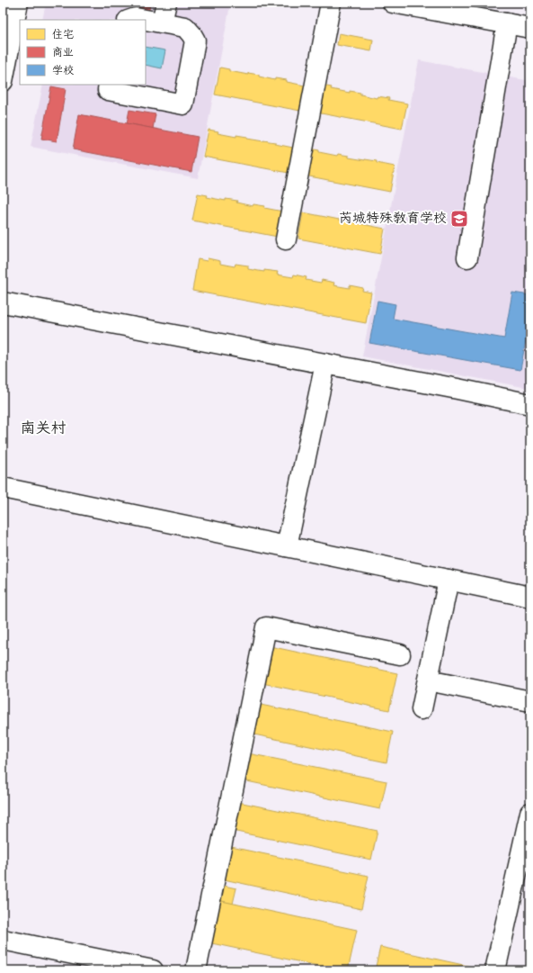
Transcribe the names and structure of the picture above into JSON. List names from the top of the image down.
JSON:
{
  "districts": ["南关村"],
  "places": {
    "school or university": ["芮城特殊教育学校"]
  },
  "legend": ["住宅", "商业", "学校"]
}
